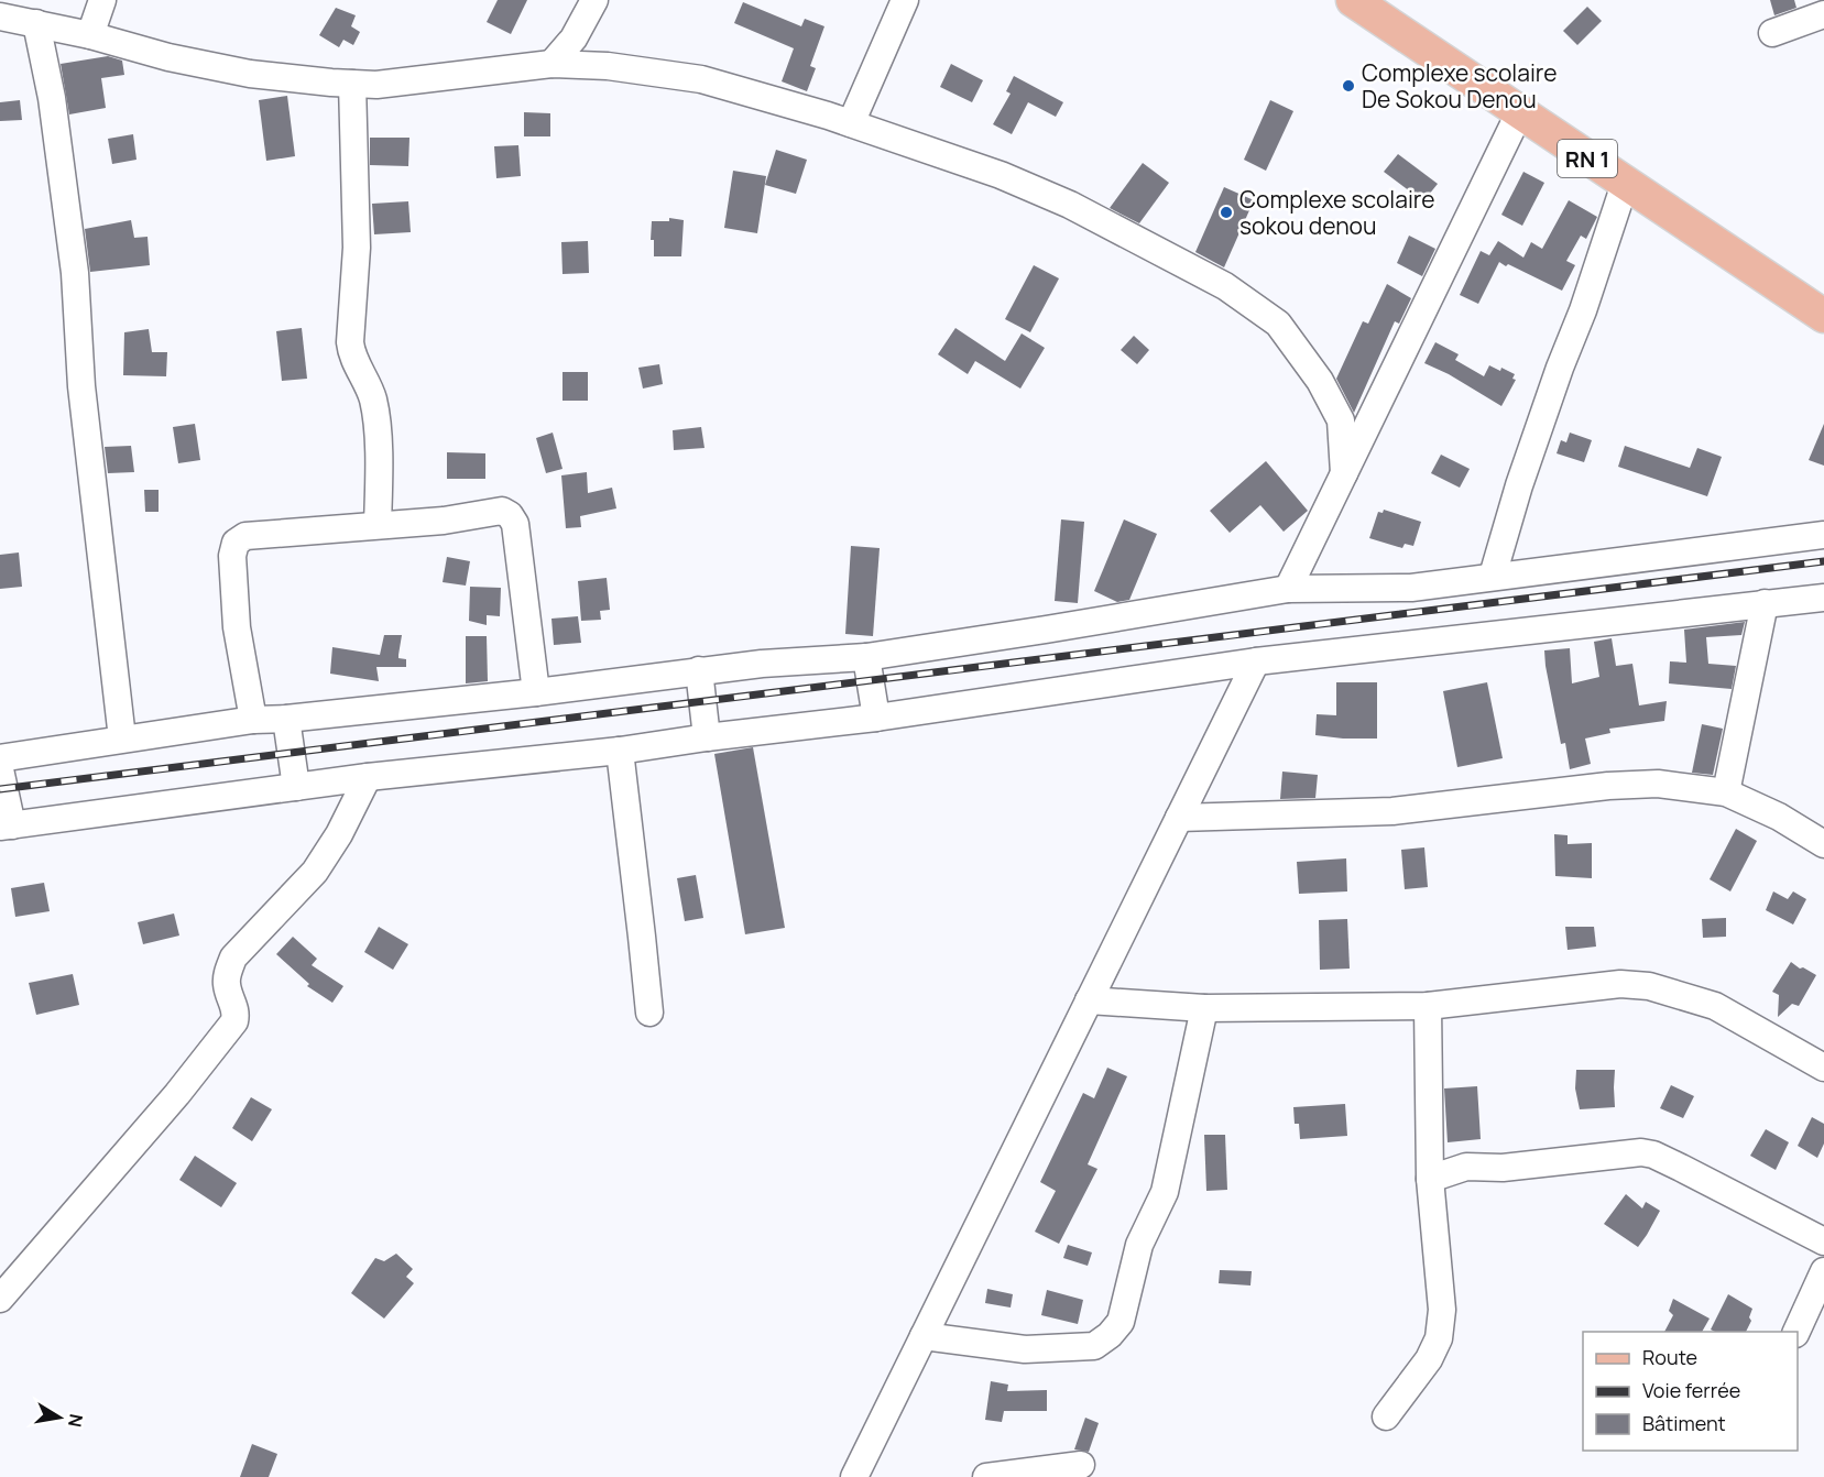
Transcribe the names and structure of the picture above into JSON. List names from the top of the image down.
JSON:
{
  "streets": {
    "main road": ["RN 1"]
  },
  "places": ["Complexe scolaire De Sokou Denou", "Complexe scolaire sokou denou"],
  "legend": ["Route", "Voie ferrée", "Bâtiment"],
  "north": "right"
}
